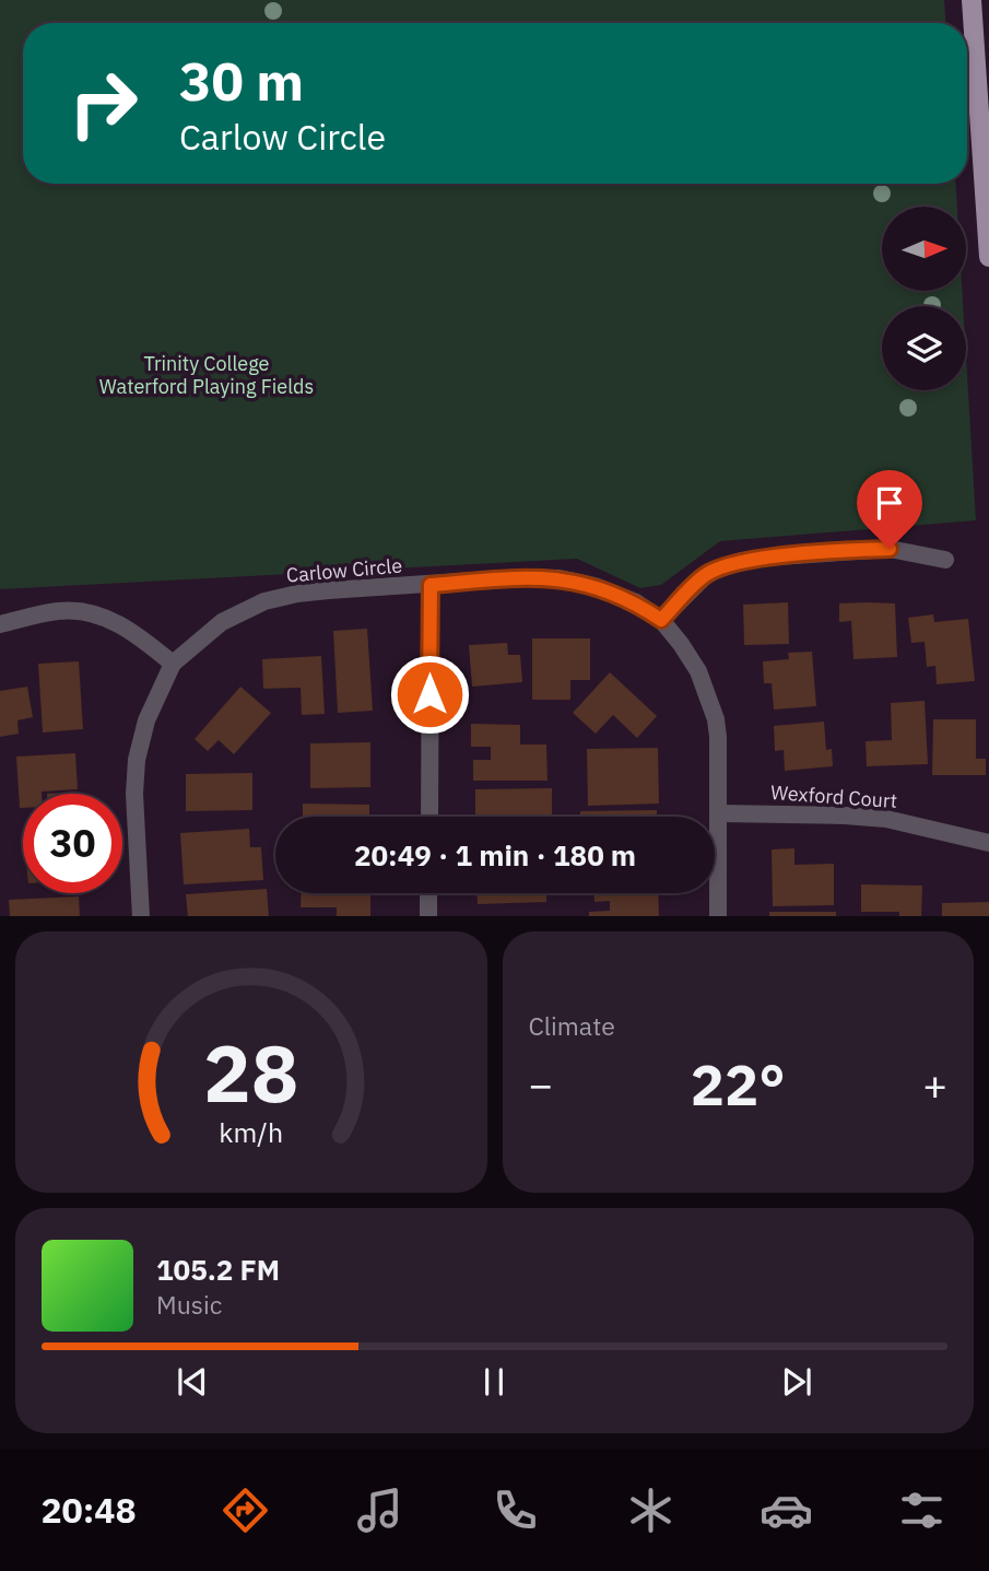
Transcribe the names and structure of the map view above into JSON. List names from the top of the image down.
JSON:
{
  "streets": {
    "street": ["Carlow Circle", "Wexford Court"]
  },
  "crossings": [
    ["Carlow Circle", "Wexford Court"]
  ],
  "parks": ["Trinity College Waterford Playing Fields"],
  "north": "right",
  "page": {
    "turn": ["30 m", "Carlow Circle"],
    "limit": "30",
    "trip": "20:49 · 1 min · 180 m",
    "tile": "Climate",
    "heat": ["−", "22°", "+"],
    "song": ["105.2 FM", "Music"],
    "tabs": "20:48",
    "gauge": ["28", "km/h"]
  }
}
